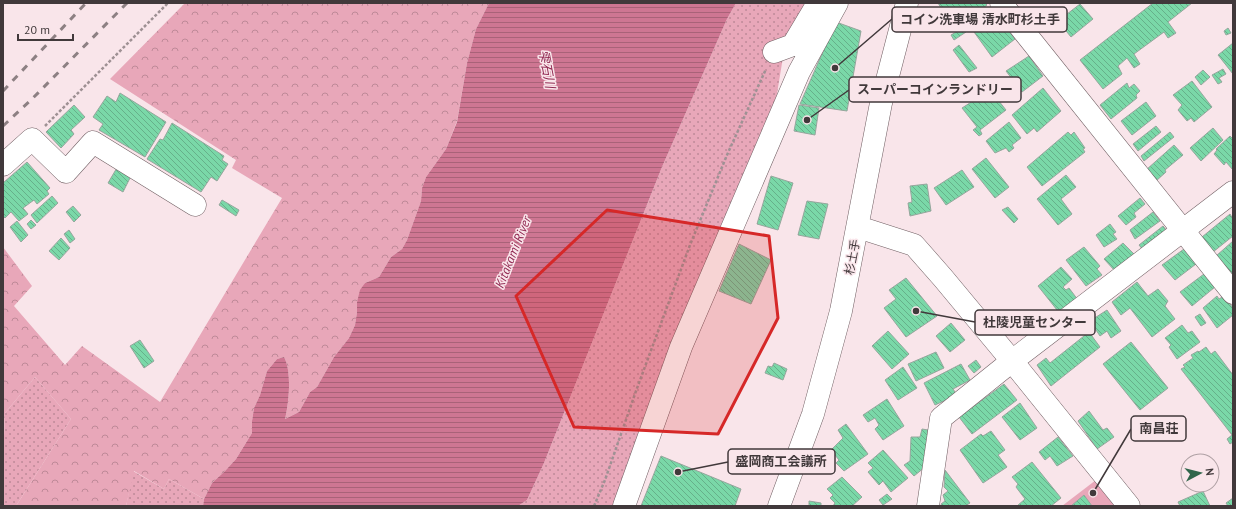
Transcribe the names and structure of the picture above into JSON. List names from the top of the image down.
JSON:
{
  "streets": {
    "street": ["杉土手"]
  },
  "water": ["雫石川", "Kitakami River"],
  "places": [
    "コイン洗車場 清水町杉土手",
    "スーパーコインランドリー",
    "杜陵児童センター",
    "盛岡商工会議所",
    "南昌荘"
  ],
  "scale_bar": "20 m",
  "north": "right"
}
